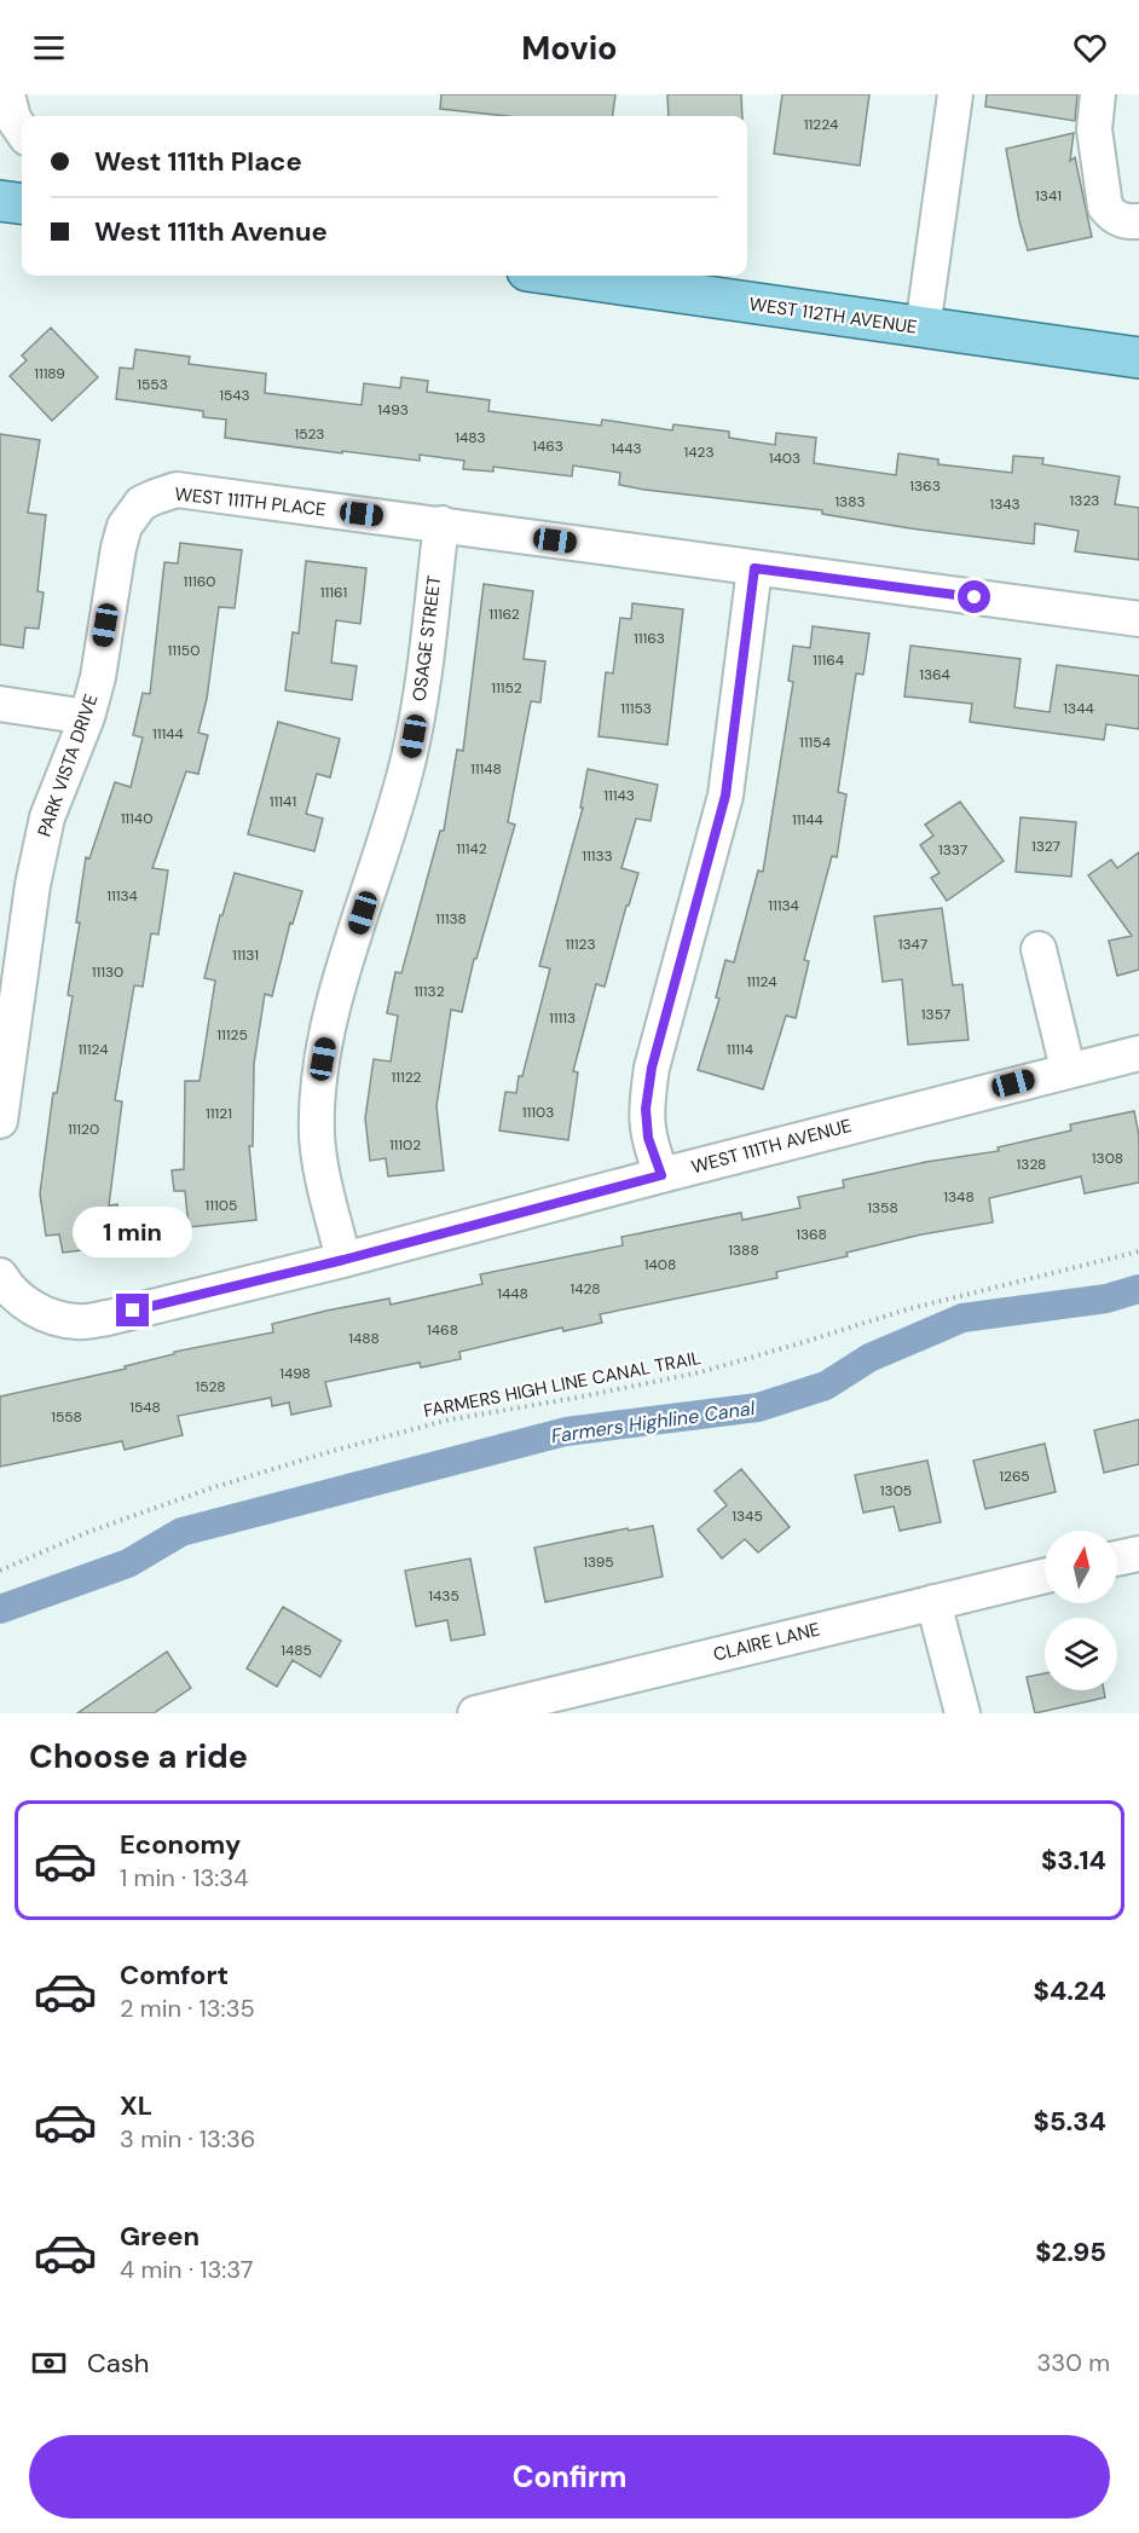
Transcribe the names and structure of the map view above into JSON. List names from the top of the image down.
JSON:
{
  "streets": {
    "main road": ["WEST 112TH AVENUE"],
    "street": [
      "WEST 111TH PLACE",
      "OSAGE STREET",
      "PARK VISTA DRIVE",
      "WEST 111TH AVENUE",
      "CLAIRE LANE"
    ],
    "path": ["FARMERS HIGH LINE CANAL TRAIL"]
  },
  "crossings": [
    ["WEST 111TH PLACE", "OSAGE STREET"],
    ["WEST 111TH PLACE", "PARK VISTA DRIVE"],
    ["OSAGE STREET", "WEST 111TH AVENUE"]
  ],
  "water": ["Farmers Highline Canal"],
  "house_numbers": [
    "11224",
    "1341",
    "11189",
    "1553",
    "1543",
    "1493",
    "1523",
    "1483",
    "1463",
    "1443",
    "1423",
    "1403",
    "1363",
    "1323",
    "1383",
    "1343",
    "11160",
    "11161",
    "11162",
    "11163",
    "11150",
    "11164",
    "1364",
    "11152",
    "11153",
    "1344",
    "11144",
    "11154",
    "11148",
    "11143",
    "11141",
    "11140",
    "11144",
    "1327",
    "11142",
    "1337",
    "11133",
    "11134",
    "11134",
    "11138",
    "11123",
    "1347",
    "11131",
    "11130",
    "11124",
    "11132",
    "1357",
    "11113",
    "11125",
    "11124",
    "11114",
    "11122",
    "11103",
    "11121",
    "11120",
    "11102",
    "1308",
    "1328",
    "1348",
    "11105",
    "1358",
    "1368",
    "1388",
    "1408",
    "1428",
    "1448",
    "1468",
    "1488",
    "1498",
    "1528",
    "1548",
    "1558",
    "1265",
    "1305",
    "1345",
    "1395",
    "1435",
    "1485"
  ],
  "north": "top",
  "page": {
    "header": "Movio",
    "banner": ["West 111th Place", "West 111th Avenue"],
    "bubble": "1 min",
    "heading": "Choose a ride",
    "list": [
      {
        "name": "Economy",
        "note": "1 min · 13:34",
        "value": "$3.14"
      },
      {
        "name": "Comfort",
        "note": "2 min · 13:35",
        "value": "$4.24"
      },
      {
        "name": "XL",
        "note": "3 min · 13:36",
        "value": "$5.34"
      },
      {
        "name": "Green",
        "note": "4 min · 13:37",
        "value": "$2.95"
      }
    ],
    "pay": ["Cash", "330 m"],
    "buttons": "Confirm"
  }
}
